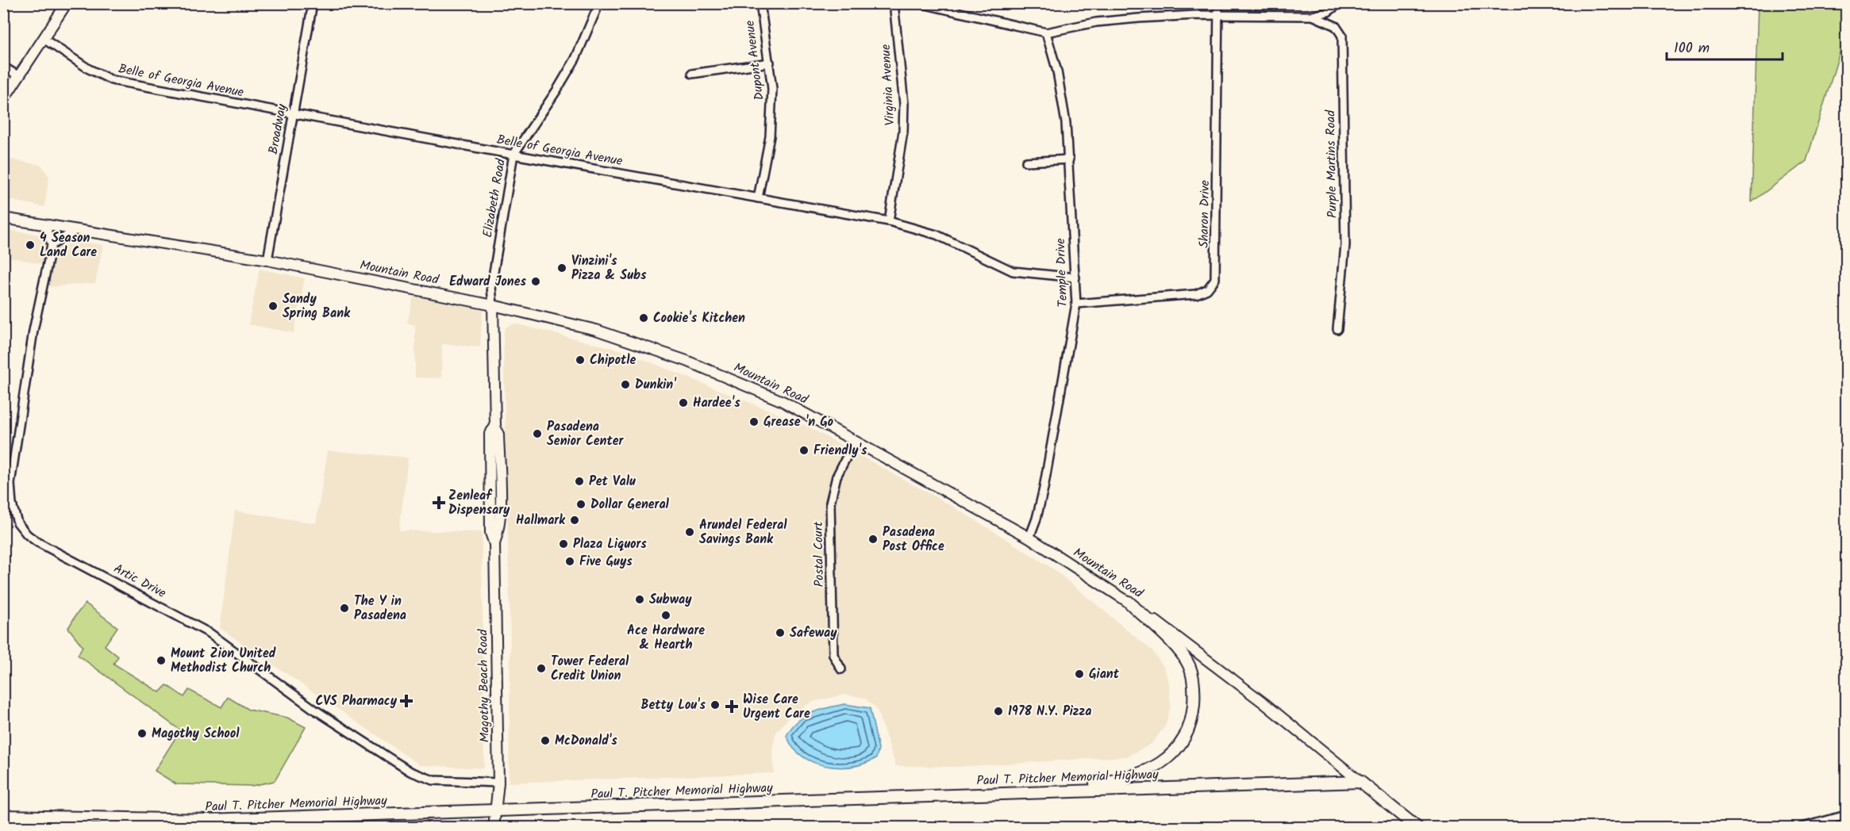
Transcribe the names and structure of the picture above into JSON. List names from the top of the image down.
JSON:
{
  "streets": {
    "main road": ["Mountain Road", "Magothy Beach Road", "Paul T. Pitcher Memorial Highway"],
    "street": [
      "Dupont Avenue",
      "Belle of Georgia Avenue",
      "Virginia Avenue",
      "Broadway",
      "Purple Martins Road",
      "Elizabeth Road",
      "Sharon Drive",
      "Temple Drive",
      "Postal Court",
      "Artic Drive"
    ]
  },
  "crossings": [
    ["Dupont Avenue", "Belle of Georgia Avenue"],
    ["Belle of Georgia Avenue", "Virginia Avenue"],
    ["Belle of Georgia Avenue", "Broadway"],
    ["Belle of Georgia Avenue", "Elizabeth Road"],
    ["Belle of Georgia Avenue", "Temple Drive"],
    ["Broadway", "Mountain Road"],
    ["Purple Martins Road", "Sharon Drive"],
    ["Purple Martins Road", "Temple Drive"],
    ["Elizabeth Road", "Mountain Road"],
    ["Elizabeth Road", "Magothy Beach Road"],
    ["Sharon Drive", "Temple Drive"],
    ["Mountain Road", "Temple Drive"],
    ["Mountain Road", "Postal Court"],
    ["Mountain Road", "Artic Drive"],
    ["Mountain Road", "Magothy Beach Road"],
    ["Mountain Road", "Paul T. Pitcher Memorial Highway"],
    ["Artic Drive", "Magothy Beach Road"],
    ["Magothy Beach Road", "Paul T. Pitcher Memorial Highway"]
  ],
  "places": {
    "other": [
      "4 Season Land Care",
      "Vinzini's Pizza & Subs",
      "Edward Jones",
      "Sandy Spring Bank",
      "Cookie's Kitchen",
      "Chipotle",
      "Dunkin'",
      "Hardee's",
      "Grease 'n Go",
      "Pasadena Senior Center",
      "Friendly's",
      "Pet Valu",
      "Dollar General",
      "Hallmark",
      "Arundel Federal Savings Bank",
      "Pasadena Post Office",
      "Plaza Liquors",
      "Five Guys",
      "Subway",
      "The Y in Pasadena",
      "Ace Hardware & Hearth",
      "Safeway",
      "Mount Zion United Methodist Church",
      "Tower Federal Credit Union",
      "Giant",
      "Betty Lou's",
      "1978 N.Y. Pizza",
      "Magothy School",
      "McDonald's"
    ],
    "health": ["Zenleaf Dispensary", "CVS Pharmacy", "Wise Care Urgent Care"]
  },
  "scale_bar": "100 m"
}
